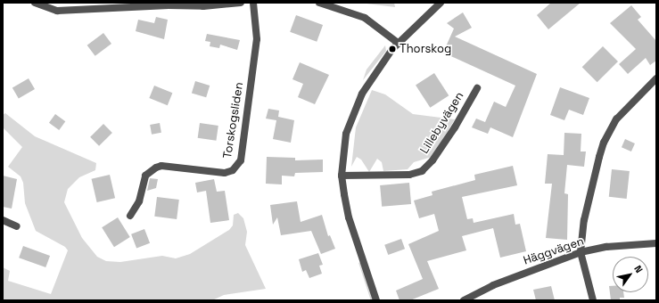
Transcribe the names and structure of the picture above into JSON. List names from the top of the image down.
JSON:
{
  "streets": {
    "street": ["Torskogsliden", "Lillebyvägen", "Häggvägen"]
  },
  "places": ["Thorskog"],
  "north": "top right"
}
